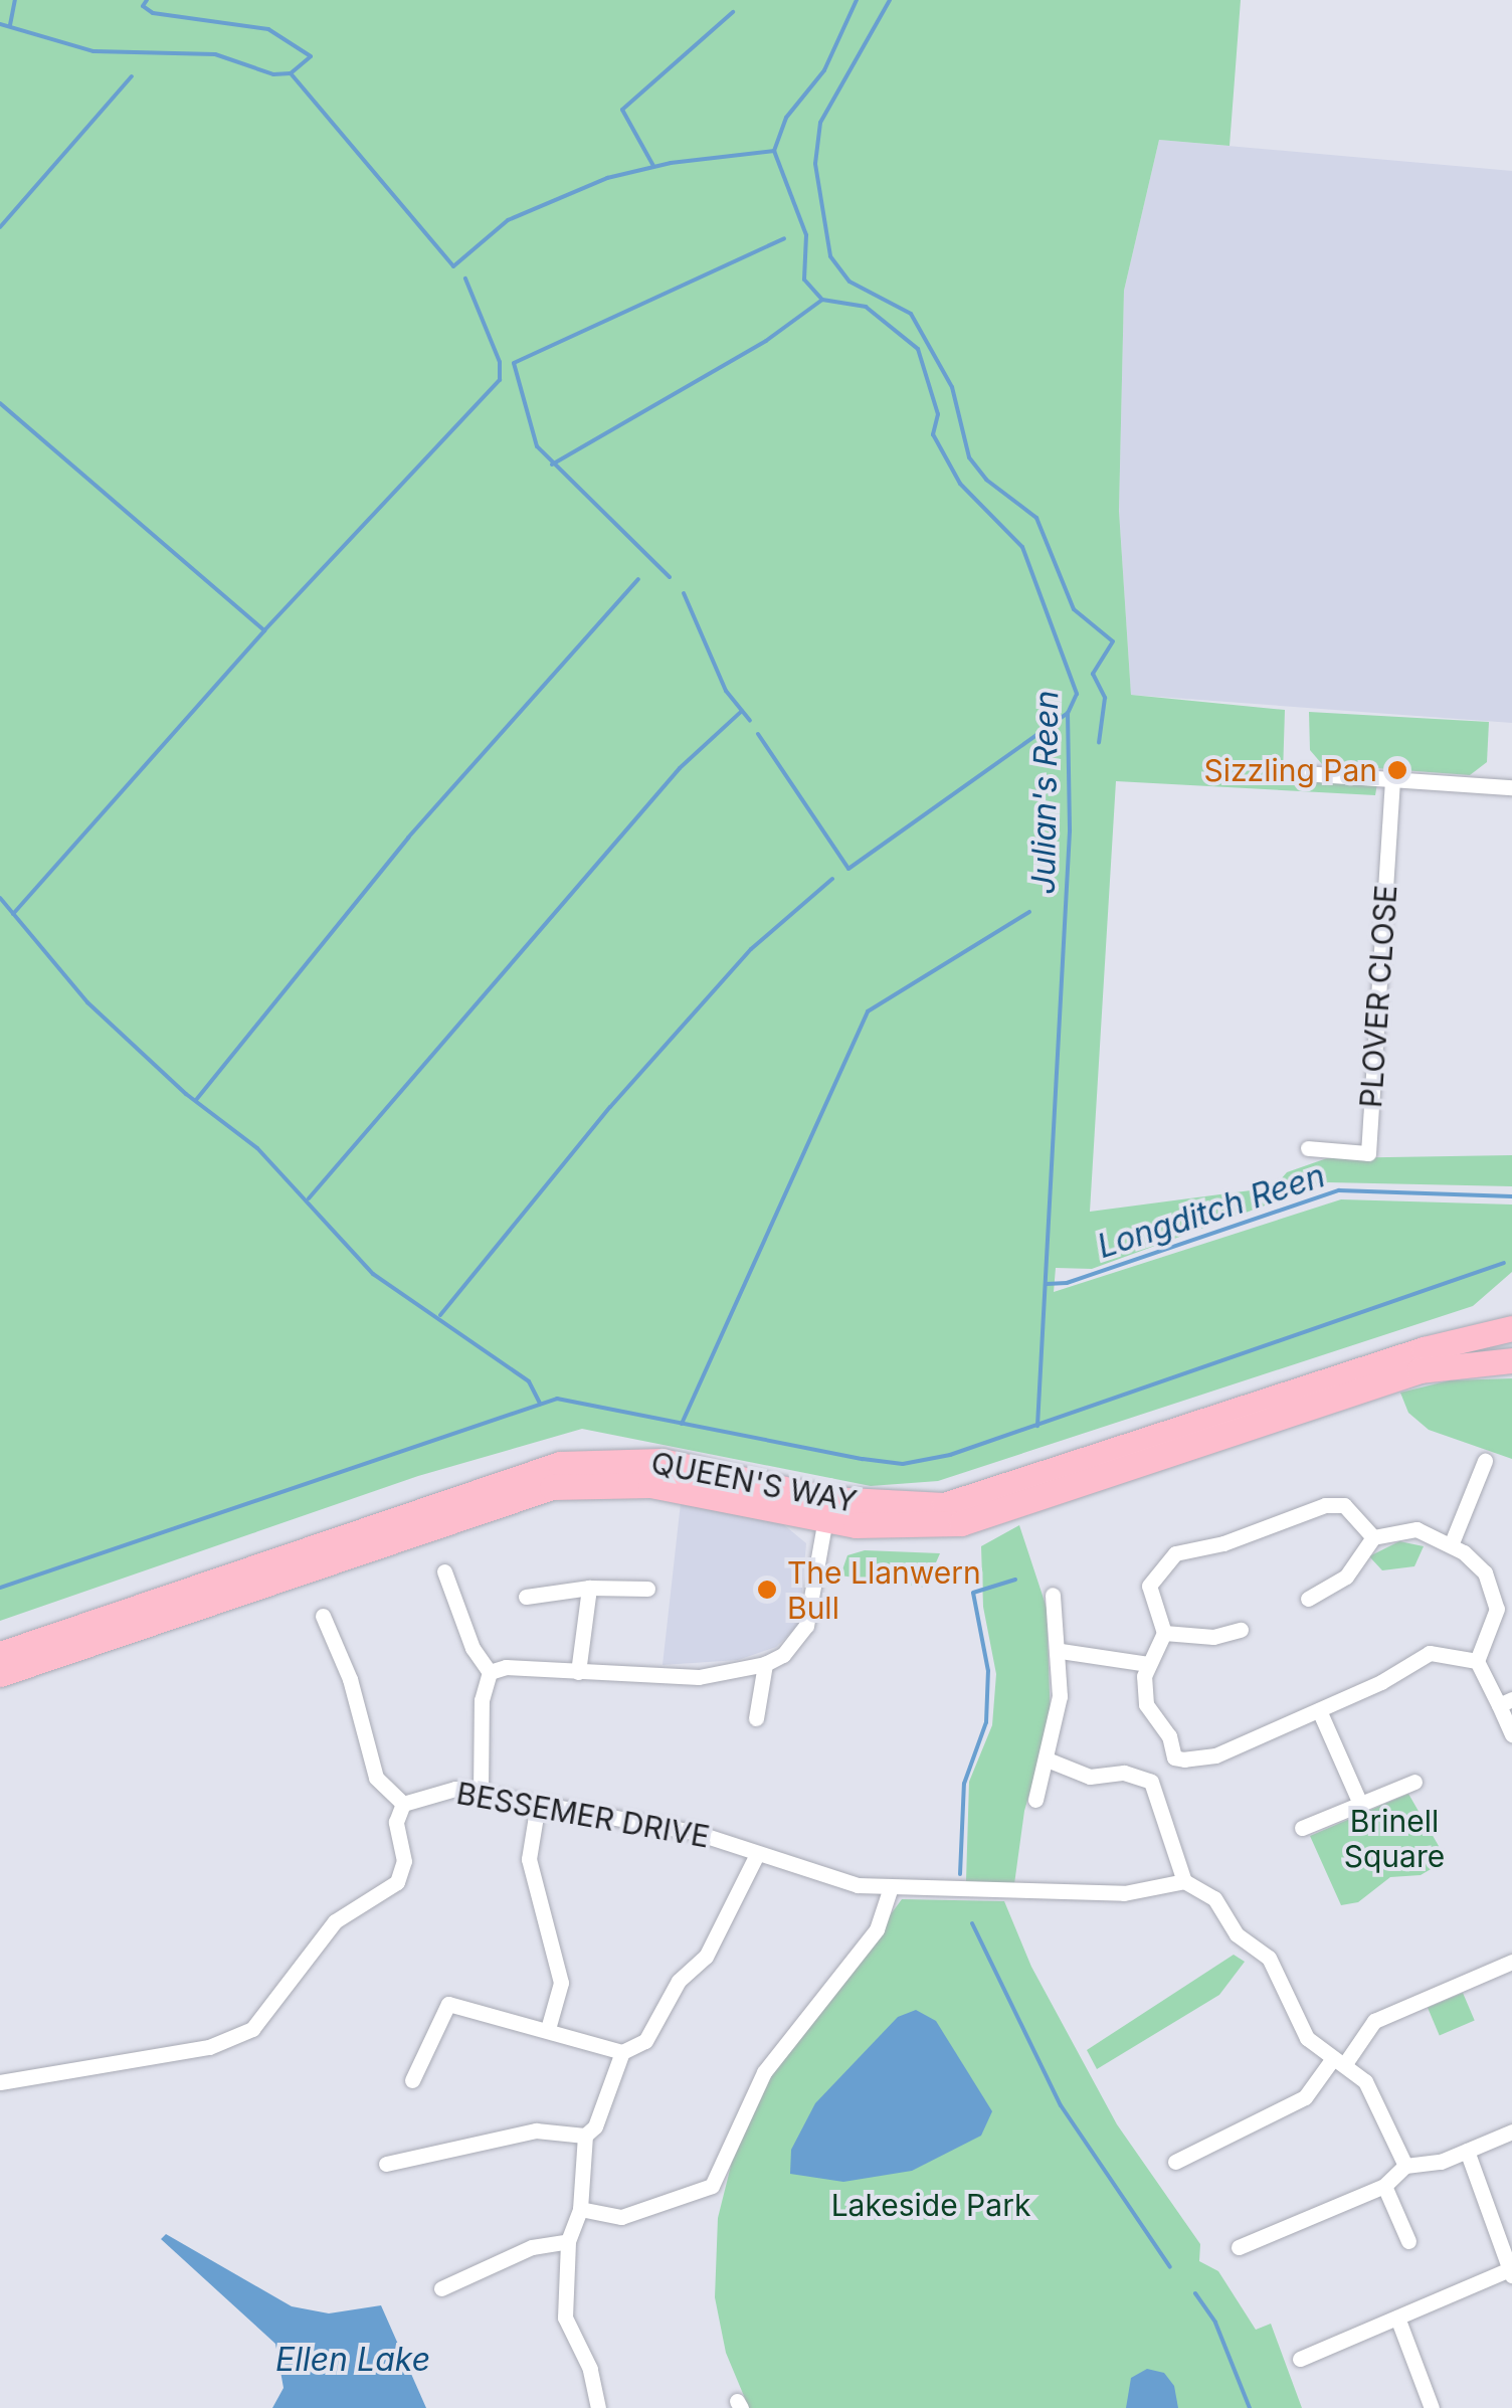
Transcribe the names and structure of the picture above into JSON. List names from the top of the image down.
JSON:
{
  "streets": {
    "main road": ["QUEEN'S WAY"],
    "street": ["PLOVER CLOSE", "BESSEMER DRIVE"]
  },
  "water": ["Julian's Reen", "Longditch Reen", "Ellen Lake"],
  "parks": ["Brinell Square", "Lakeside Park"],
  "places": ["Sizzling Pan", "The Llanwern Bull"]
}
